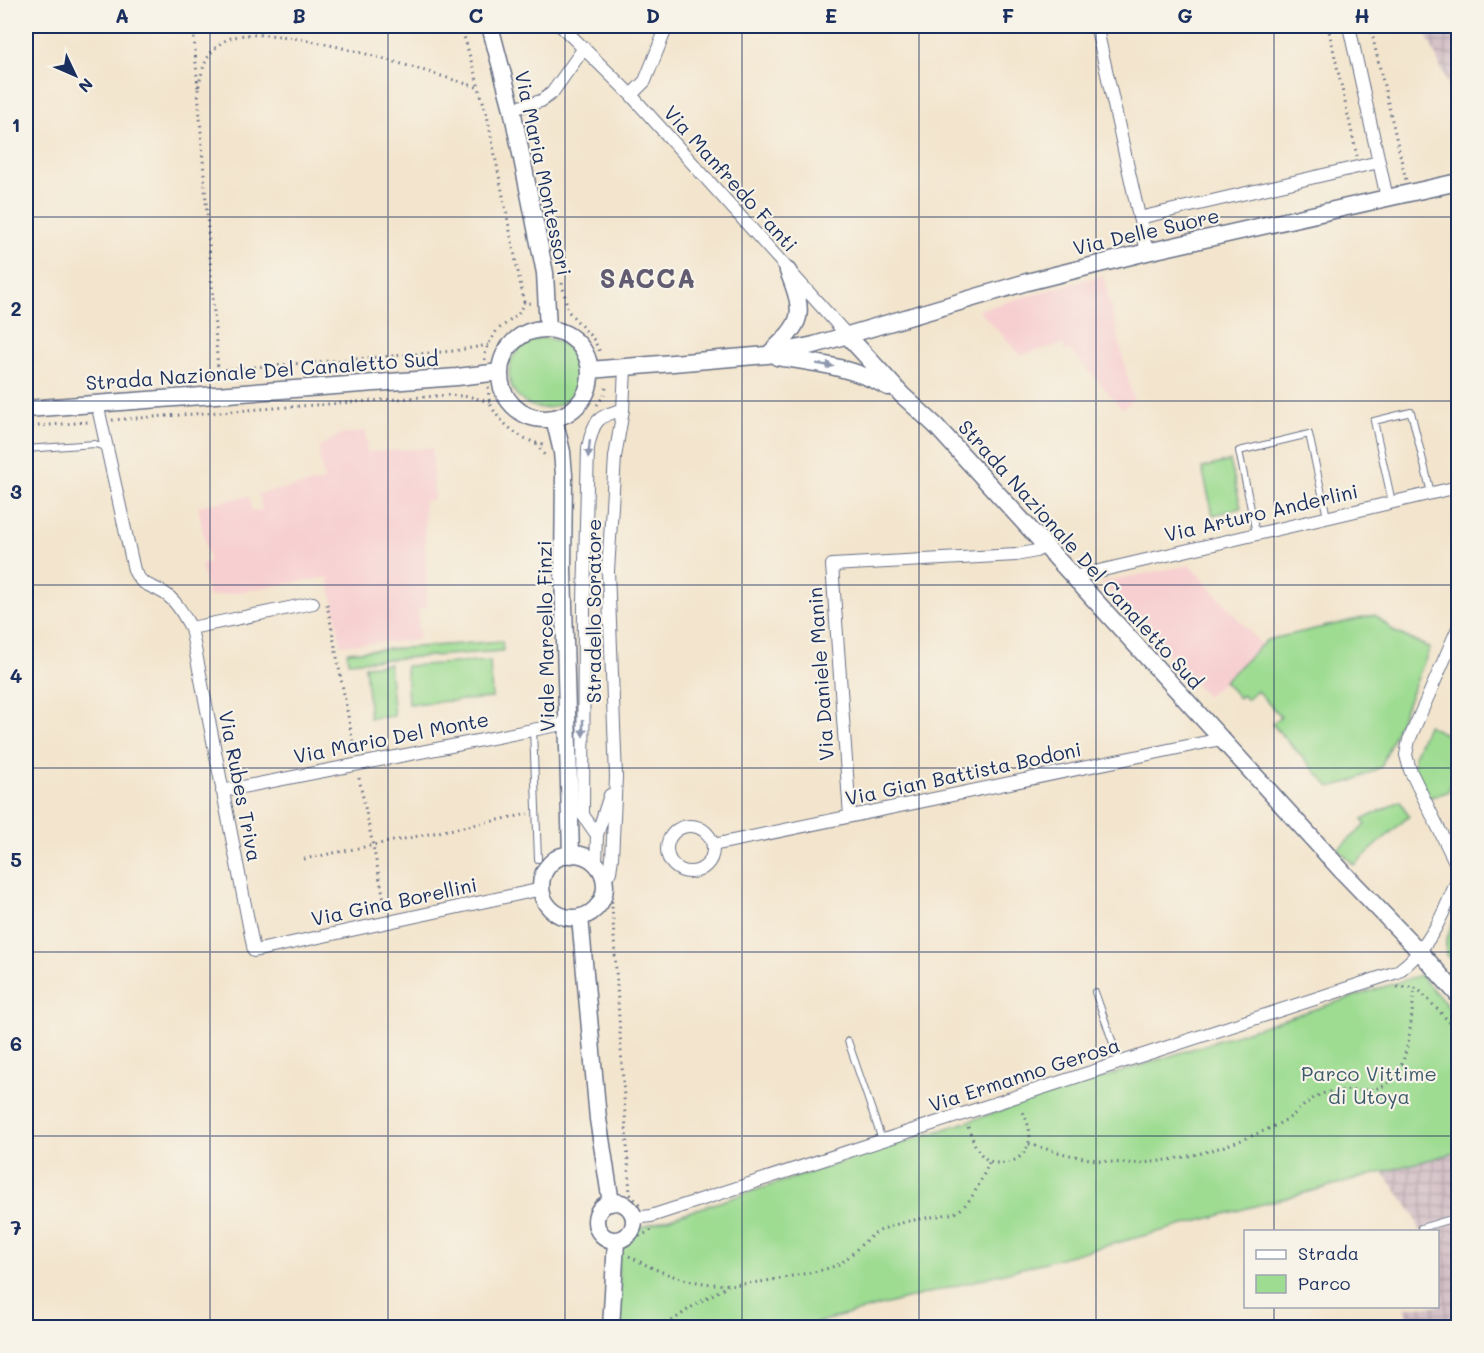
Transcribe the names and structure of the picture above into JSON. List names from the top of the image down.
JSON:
{
  "streets": {
    "street": [
      "Via Maria Montessori",
      "Via Manfredo Fanti",
      "Via Delle Suore",
      "Strada Nazionale Del Canaletto Sud",
      "Via Arturo Anderlini",
      "Stradello Soratore",
      "Viale Marcello Finzi",
      "Via Daniele Manin",
      "Via Mario Del Monte",
      "Via Gian Battista Bodoni",
      "Via Rubes Triva",
      "Via Gina Borellini",
      "Via Ermanno Gerosa"
    ]
  },
  "crossings": [
    ["Via Maria Montessori", "Strada Nazionale Del Canaletto Sud"],
    ["Via Maria Montessori", "Viale Marcello Finzi"],
    ["Via Manfredo Fanti", "Via Delle Suore"],
    ["Via Manfredo Fanti", "Strada Nazionale Del Canaletto Sud"],
    ["Via Delle Suore", "Strada Nazionale Del Canaletto Sud"],
    ["Strada Nazionale Del Canaletto Sud", "Via Arturo Anderlini"],
    ["Strada Nazionale Del Canaletto Sud", "Viale Marcello Finzi"],
    ["Strada Nazionale Del Canaletto Sud", "Via Daniele Manin"],
    ["Strada Nazionale Del Canaletto Sud", "Via Gian Battista Bodoni"],
    ["Strada Nazionale Del Canaletto Sud", "Via Ermanno Gerosa"],
    ["Stradello Soratore", "Viale Marcello Finzi"],
    ["Stradello Soratore", "Via Gina Borellini"],
    ["Viale Marcello Finzi", "Via Mario Del Monte"],
    ["Viale Marcello Finzi", "Via Gina Borellini"],
    ["Via Daniele Manin", "Via Gian Battista Bodoni"],
    ["Via Mario Del Monte", "Via Rubes Triva"],
    ["Via Rubes Triva", "Via Gina Borellini"]
  ],
  "districts": ["SACCA"],
  "parks": ["Parco Vittime di Utoya"],
  "legend": ["Strada", "Parco"],
  "north": "bottom right",
  "grid": {
    "columns": [
      "A",
      "B",
      "C",
      "D",
      "E",
      "F",
      "G",
      "H"
    ],
    "rows": [
      "1",
      "2",
      "3",
      "4",
      "5",
      "6",
      "7"
    ]
  }
}
